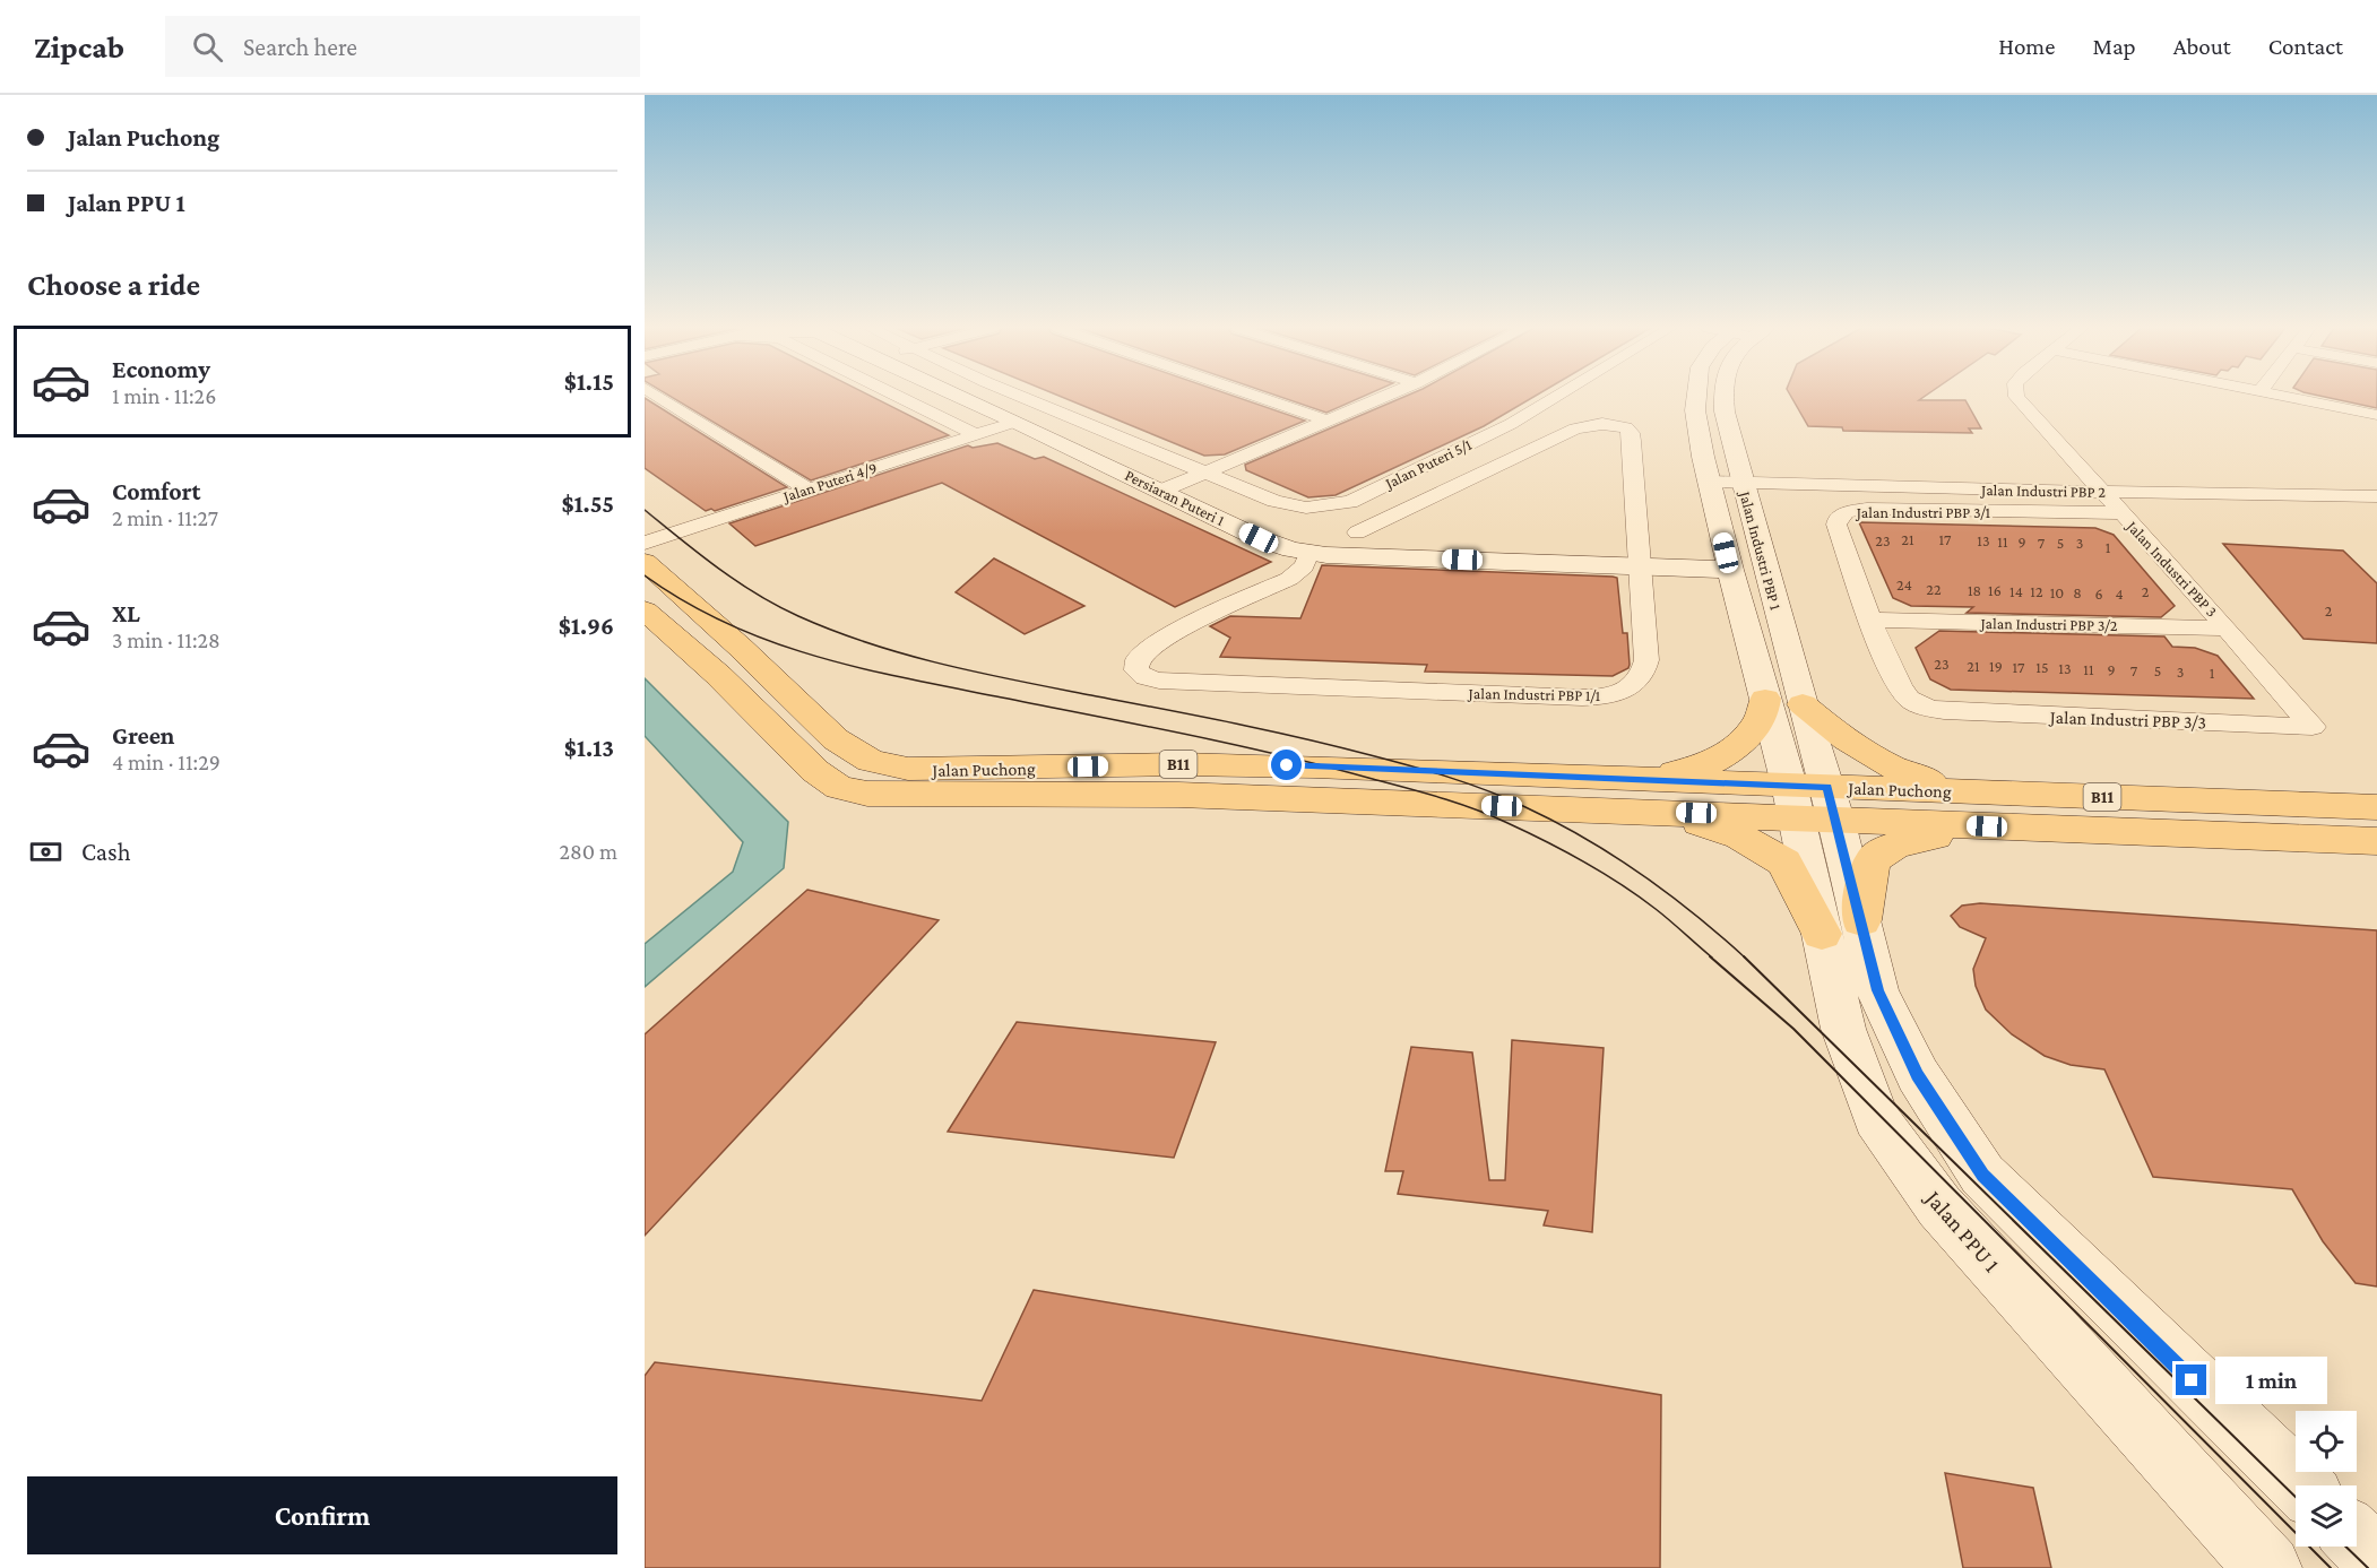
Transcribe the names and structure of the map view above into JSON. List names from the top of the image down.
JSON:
{
  "streets": {
    "main road": [
      "Persiaran Puteri 1",
      "Jalan Industri PBP 1",
      "B11",
      "Jalan Puchong",
      "Jalan PPU 1"
    ],
    "street": [
      "Jalan Puteri 5/1",
      "Jalan Puteri 4/9",
      "Jalan Industri PBP 2",
      "Jalan Industri PBP 3/1",
      "Jalan Industri PBP 3",
      "Jalan Industri PBP 3/2",
      "Jalan Industri PBP 1/1",
      "Jalan Industri PBP 3/3"
    ]
  },
  "crossings": [
    ["Jalan Puteri 4/9", "Persiaran Puteri 1"],
    ["Jalan Industri PBP 2", "Jalan Industri PBP 1"],
    ["Jalan Industri PBP 2", "Jalan Industri PBP 3"],
    ["Persiaran Puteri 1", "Jalan Industri PBP 1"],
    ["Persiaran Puteri 1", "Jalan Industri PBP 1/1"],
    ["Jalan Industri PBP 3/1", "Jalan Industri PBP 3"],
    ["Jalan Industri PBP 3/1", "Jalan Industri PBP 3/2"],
    ["Jalan Industri PBP 3/1", "Jalan Industri PBP 3/3"],
    ["Jalan Industri PBP 1", "Jalan Puchong"],
    ["Jalan Industri PBP 1", "Jalan PPU 1"],
    ["Jalan Industri PBP 3", "Jalan Industri PBP 3/2"],
    ["Jalan Industri PBP 3", "Jalan Industri PBP 3/3"],
    ["Jalan Puchong", "Jalan PPU 1"]
  ],
  "house_numbers": [
    "21",
    "17",
    "23",
    "13",
    "11",
    "9",
    "7",
    "5",
    "3",
    "1",
    "24",
    "22",
    "18",
    "16",
    "14",
    "12",
    "2",
    "10",
    "8",
    "6",
    "4",
    "2",
    "23",
    "21",
    "19",
    "17",
    "15",
    "13",
    "11",
    "9",
    "7",
    "5",
    "3",
    "1"
  ],
  "page": {
    "header": "Zipcab",
    "search": "Search here",
    "nav": [
      "Home",
      "Map",
      "About",
      "Contact"
    ],
    "banner": ["Jalan Puchong", "Jalan PPU 1"],
    "heading": "Choose a ride",
    "list": [
      {
        "name": "Economy",
        "note": "1 min · 11:26",
        "value": "$1.15"
      },
      {
        "name": "Comfort",
        "note": "2 min · 11:27",
        "value": "$1.55"
      },
      {
        "name": "XL",
        "note": "3 min · 11:28",
        "value": "$1.96"
      },
      {
        "name": "Green",
        "note": "4 min · 11:29",
        "value": "$1.13"
      }
    ],
    "pay": ["Cash", "280 m"],
    "bubble": "1 min",
    "buttons": "Confirm"
  }
}
